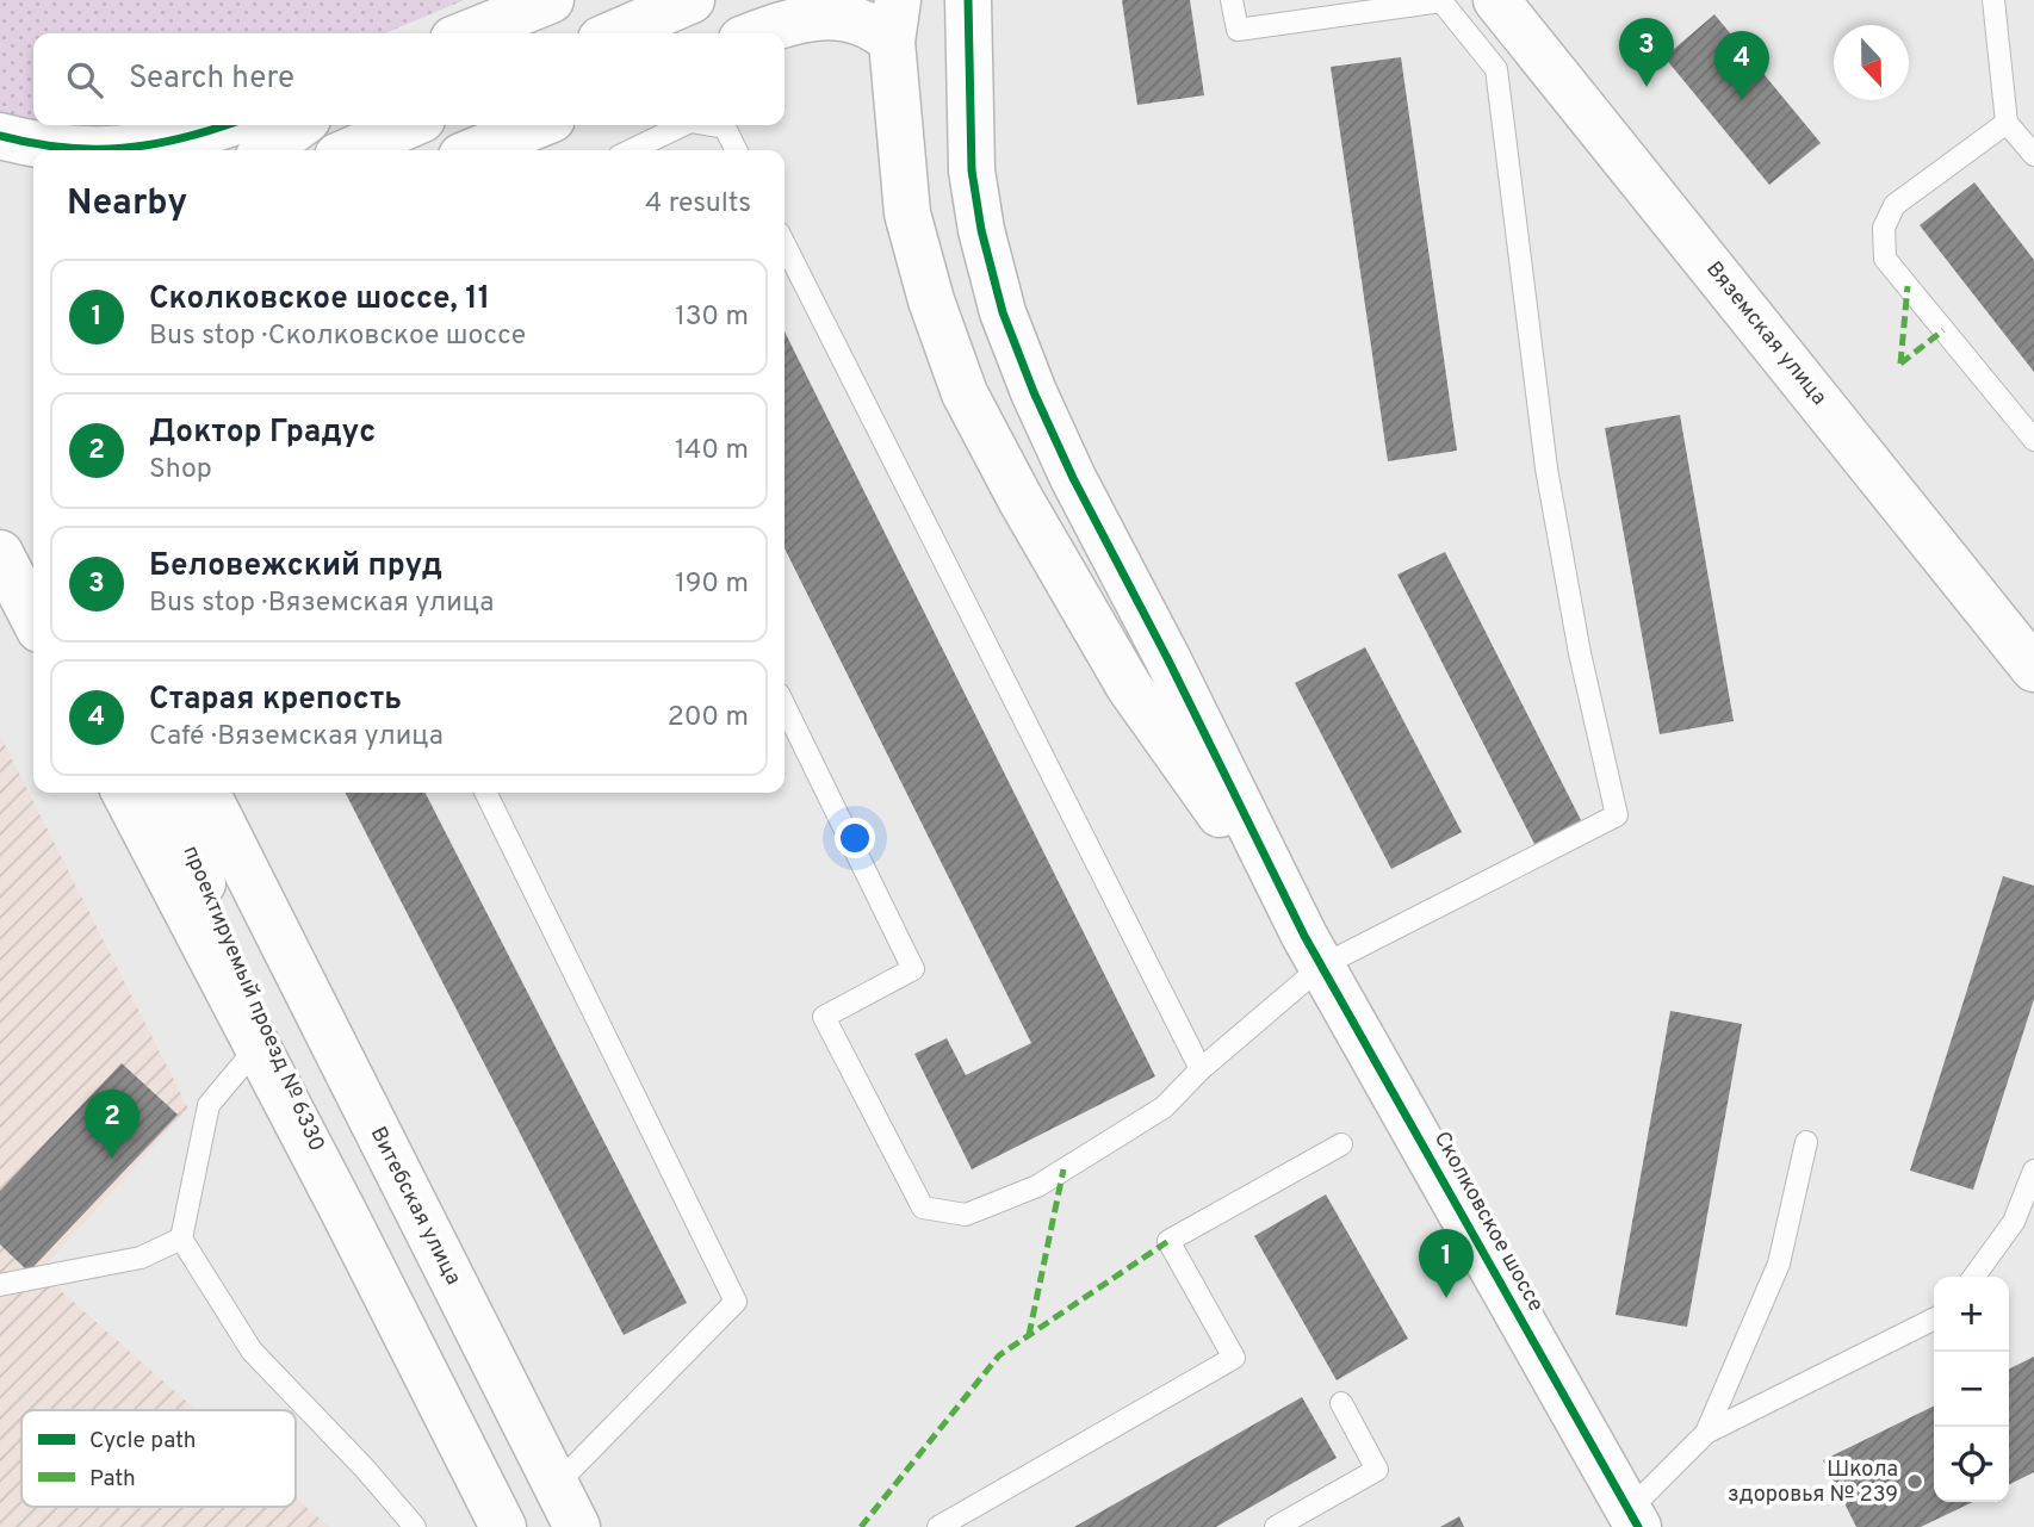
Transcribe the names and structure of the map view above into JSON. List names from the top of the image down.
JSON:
{
  "streets": {
    "main road": [
      "Вяземская улица",
      "проектируемый проезд № 6330",
      "Витебская улица",
      "Сколковское шоссе"
    ]
  },
  "crossings": [
    ["проектируемый проезд № 6330", "Витебская улица"]
  ],
  "places": ["Школа здоровья № 239"],
  "legend": ["Cycle path", "Path"],
  "north": "bottom",
  "page": {
    "pins": [
      "3",
      "4",
      "2",
      "1"
    ],
    "search": "Search here",
    "heading": ["Nearby", "4 results"],
    "list": [
      {
        "mark": "1",
        "name": "Сколковское шоссе, 11",
        "note": "Bus stop · Сколковское шоссе",
        "value": "130 m"
      },
      {
        "mark": "2",
        "name": "Доктор Градус",
        "note": "Shop",
        "value": "140 m"
      },
      {
        "mark": "3",
        "name": "Беловежский пруд",
        "note": "Bus stop · Вяземская улица",
        "value": "190 m"
      },
      {
        "mark": "4",
        "name": "Старая крепость",
        "note": "Café · Вяземская улица",
        "value": "200 m"
      }
    ],
    "map_buttons": ["+", "−"]
  }
}
